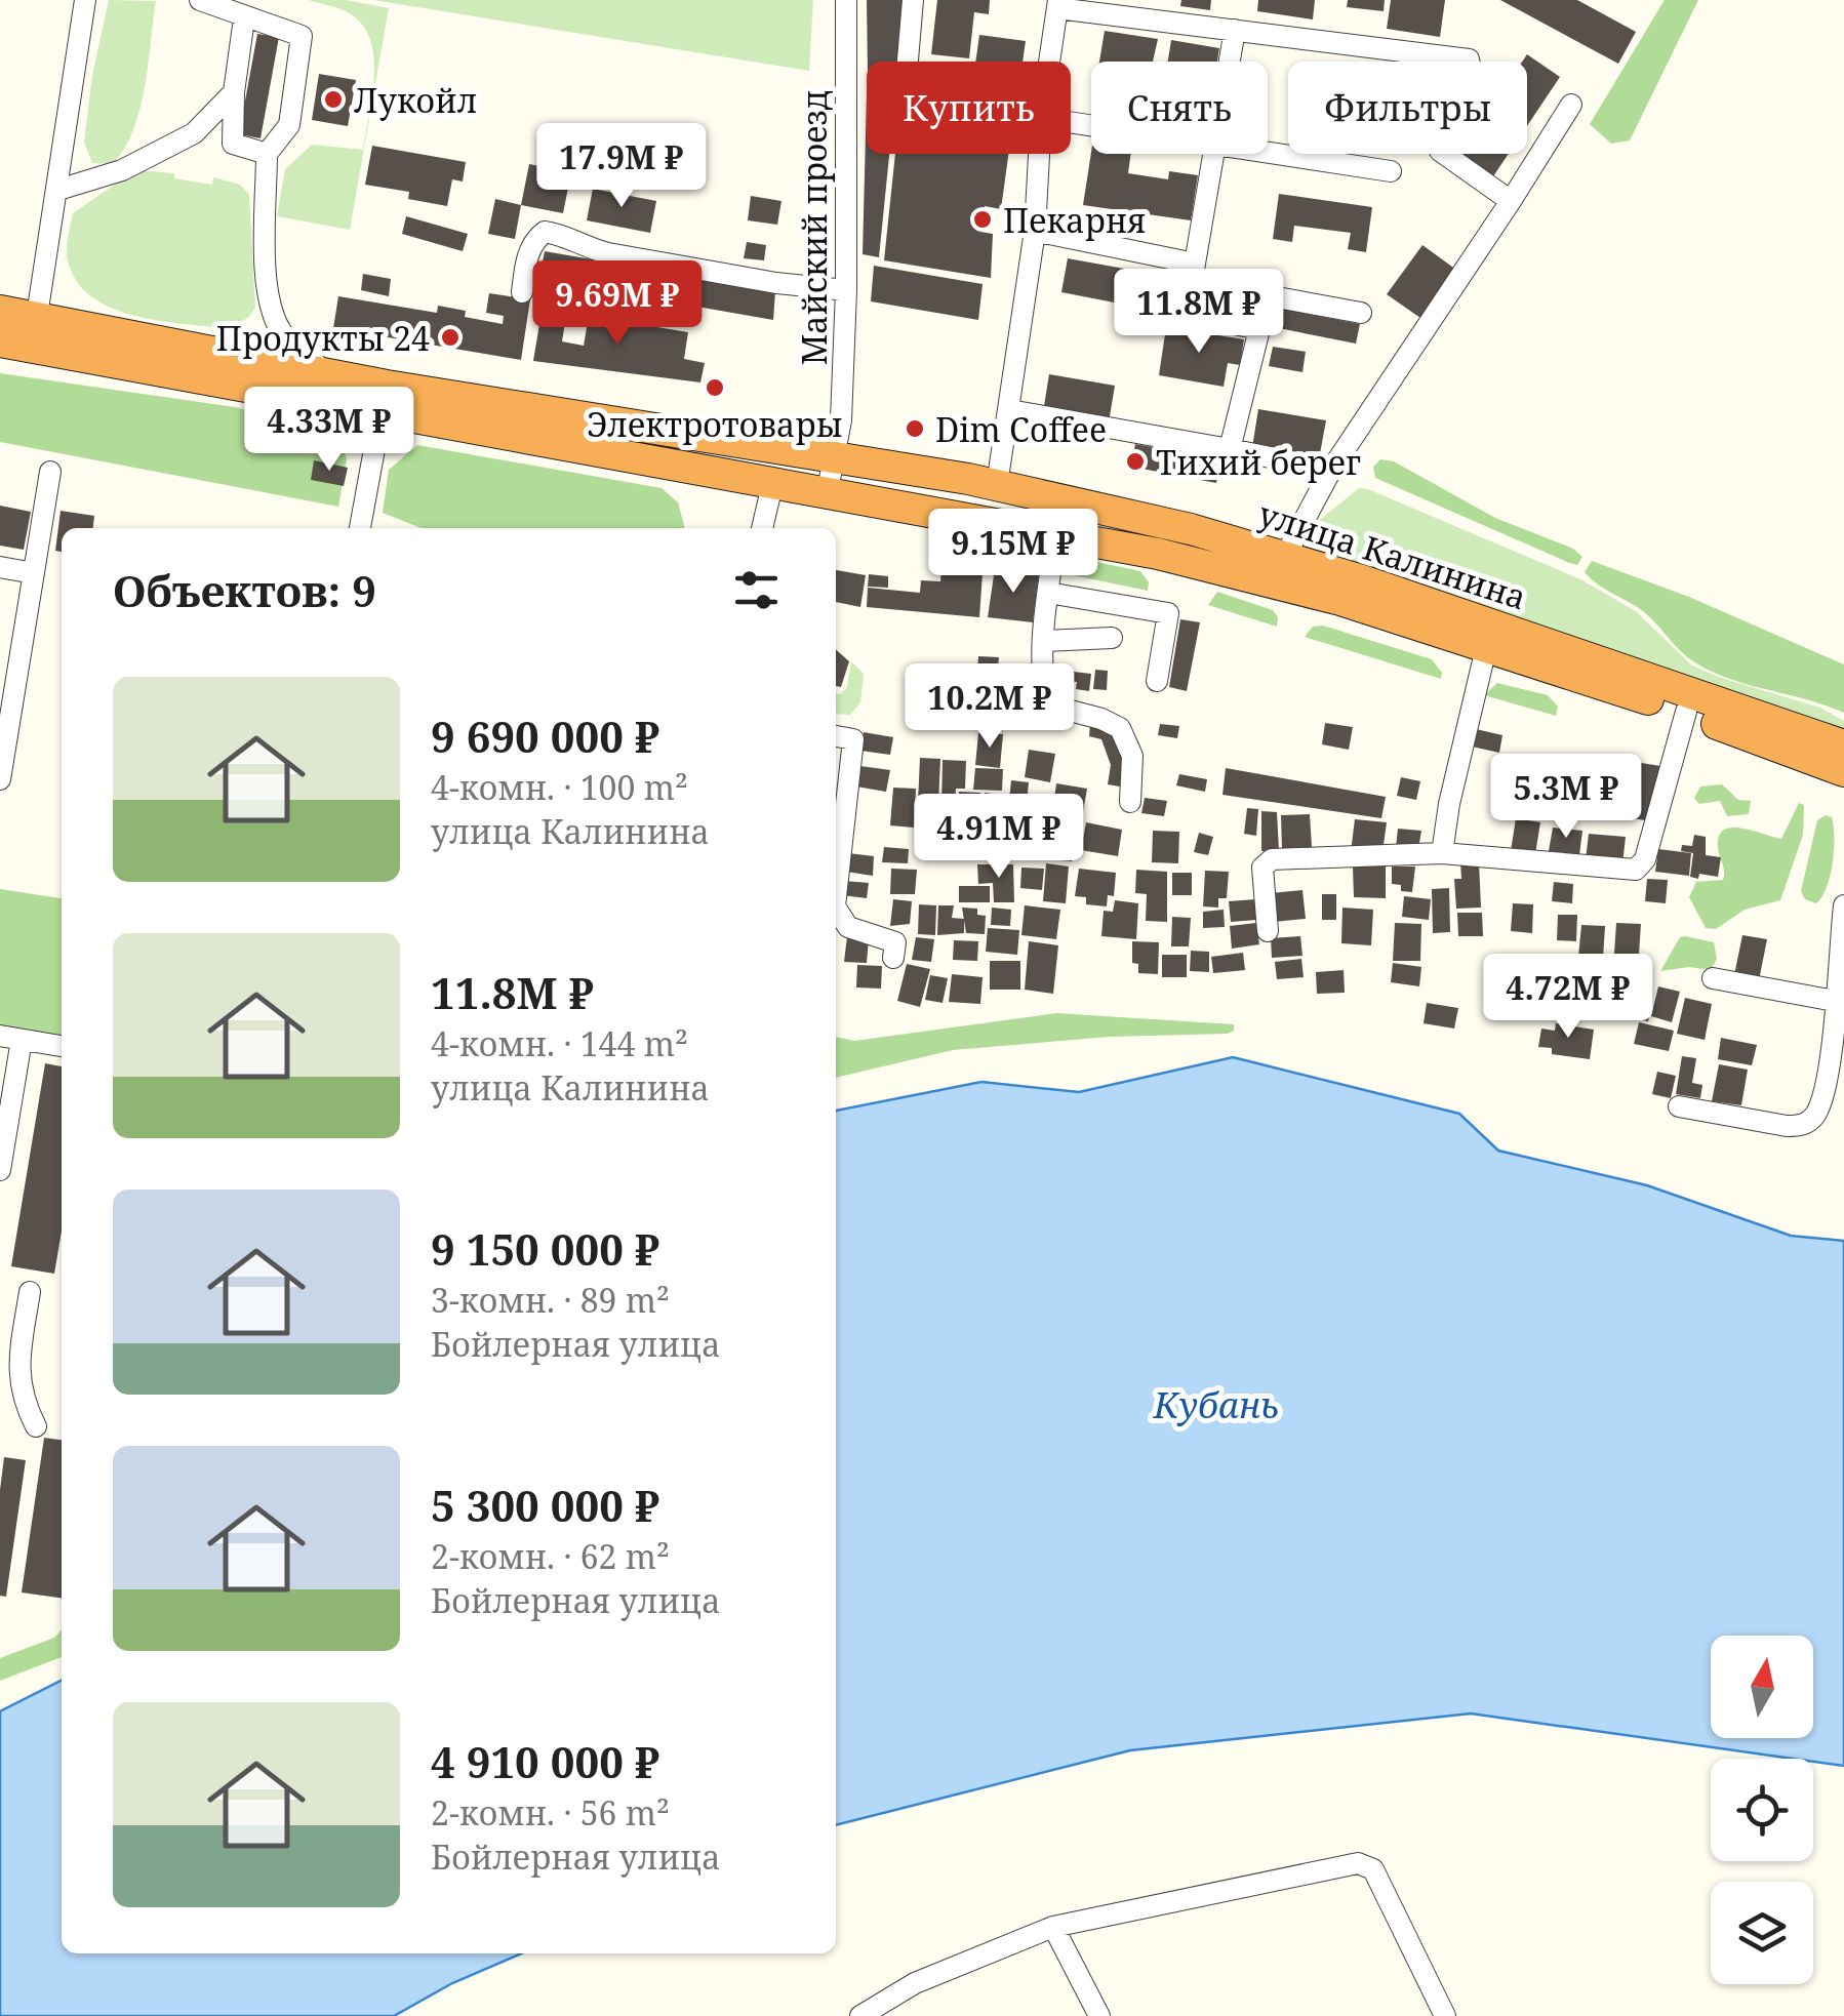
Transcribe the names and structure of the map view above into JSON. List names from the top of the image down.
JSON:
{
  "streets": {
    "highway": ["улица Калинина"],
    "street": ["Майский проезд"]
  },
  "crossings": [
    ["Майский проезд", "улица Калинина"]
  ],
  "water": ["Кубань"],
  "places": [
    "Лукойл",
    "Пекарня",
    "Продукты 24",
    "Электротовары",
    "Dim Coffee",
    "Тихий берег"
  ],
  "north": "top",
  "page": {
    "chip": ["Купить", "Снять", "Фильтры"],
    "price": [
      "17.9M ₽",
      "9.69M ₽",
      "11.8M ₽",
      "4.33M ₽",
      "9.15M ₽",
      "10.2M ₽",
      "5.3M ₽",
      "4.91M ₽",
      "4.72M ₽"
    ],
    "heading": "Объектов: 9",
    "list": [
      {
        "name": "9 690 000 ₽",
        "note": "4-комн. · 100 m² · улица Калинина"
      },
      {
        "name": "11.8M ₽",
        "note": "4-комн. · 144 m² · улица Калинина"
      },
      {
        "name": "9 150 000 ₽",
        "note": "3-комн. · 89 m² · Бойлерная улица"
      },
      {
        "name": "5 300 000 ₽",
        "note": "2-комн. · 62 m² · Бойлерная улица"
      },
      {
        "name": "4 910 000 ₽",
        "note": "2-комн. · 56 m² · Бойлерная улица"
      }
    ]
  }
}
